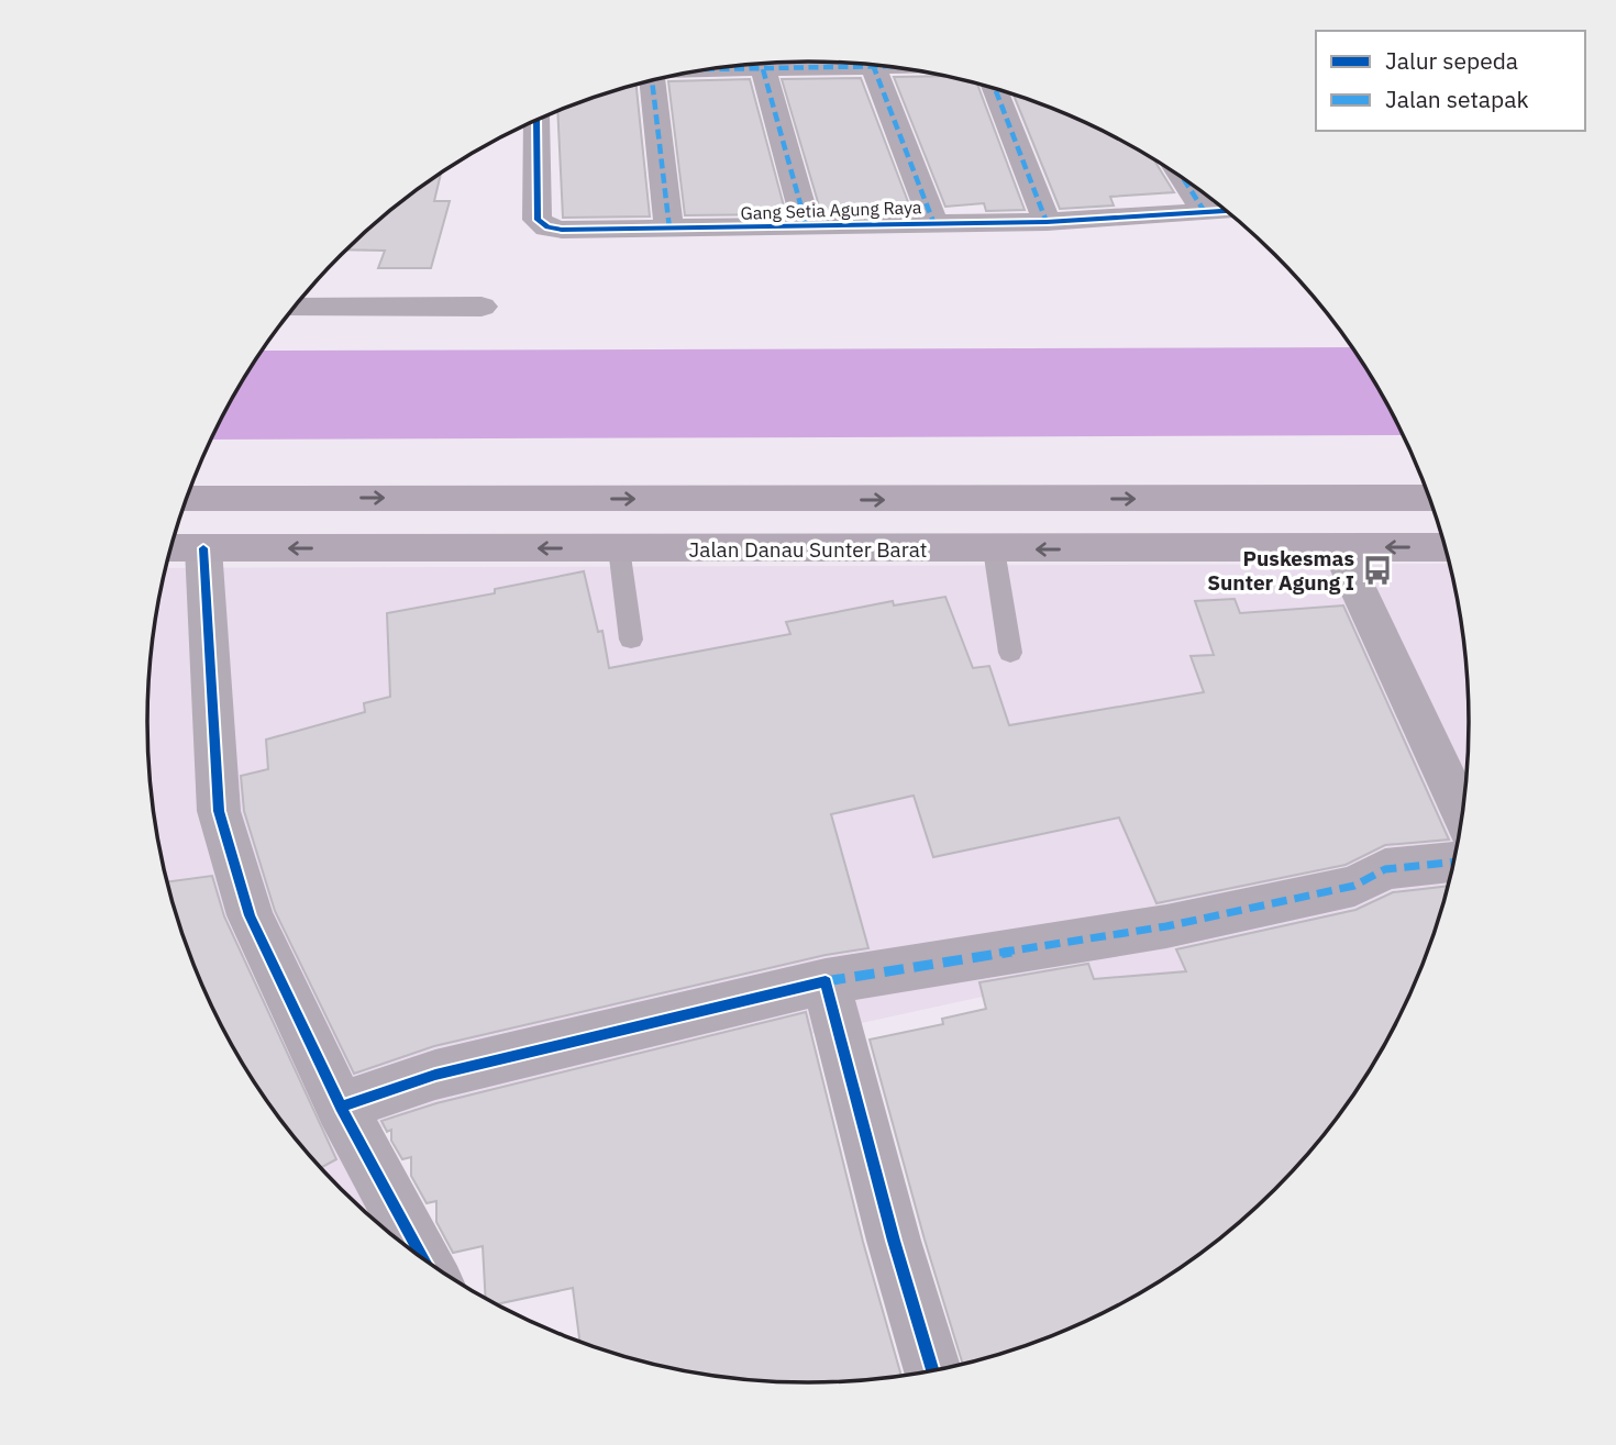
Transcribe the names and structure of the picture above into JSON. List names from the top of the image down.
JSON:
{
  "streets": {
    "main road": ["Jalan Danau Sunter Barat"],
    "street": ["Gang Setia Agung Raya"]
  },
  "places": {
    "bus stop": ["Puskesmas Sunter Agung I"]
  },
  "legend": ["Jalur sepeda", "Jalan setapak"]
}
